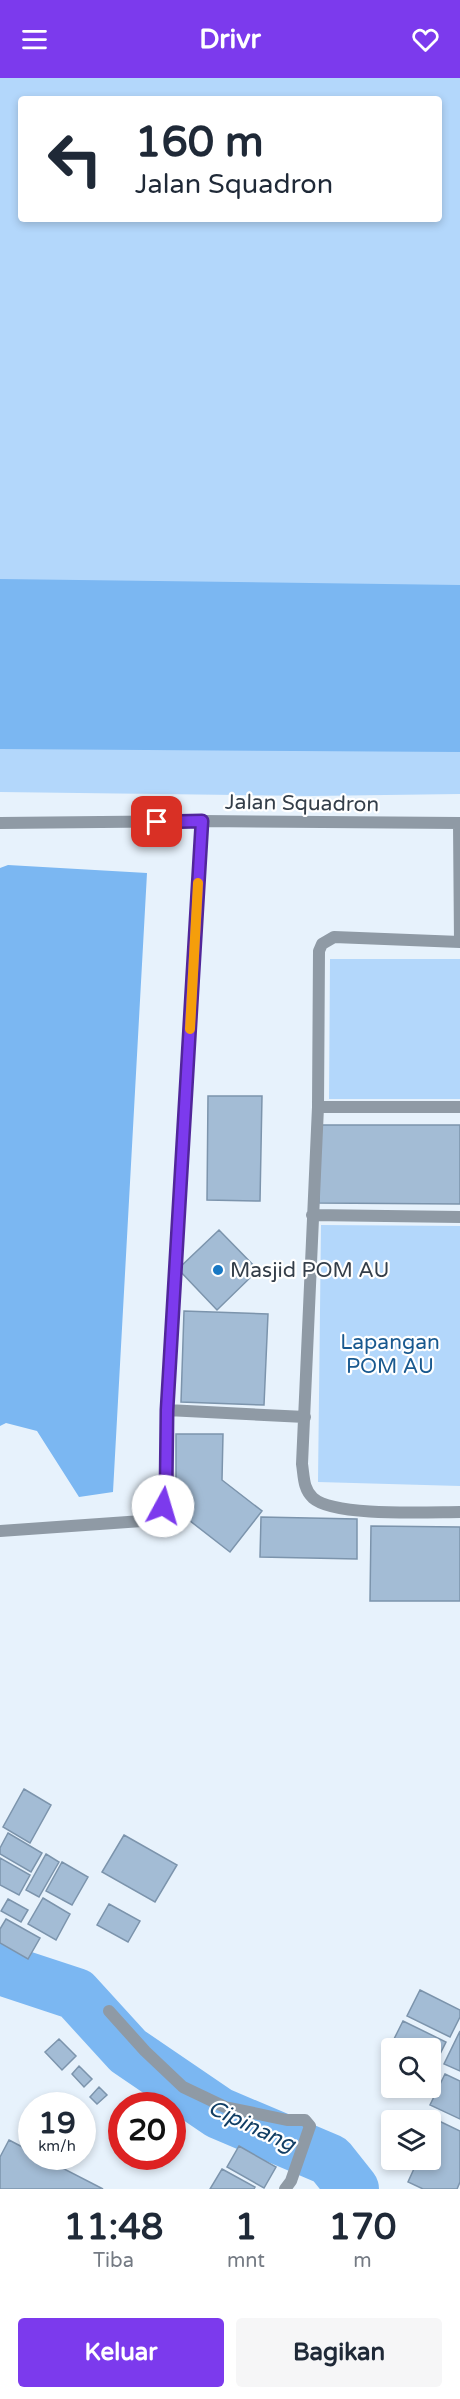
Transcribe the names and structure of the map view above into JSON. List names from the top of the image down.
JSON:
{
  "streets": {
    "street": ["Jalan Squadron"]
  },
  "water": ["Cipinang"],
  "parks": ["Lapangan POM AU"],
  "places": ["Masjid POM AU"],
  "page": {
    "header": "Drivr",
    "turn": ["160 m", "Jalan Squadron"],
    "speed": "19 km/h",
    "limit": "20",
    "eta": [
      "11:48",
      "Tiba",
      "1",
      "mnt",
      "170",
      "m"
    ],
    "buttons": ["Keluar", "Bagikan"]
  }
}
